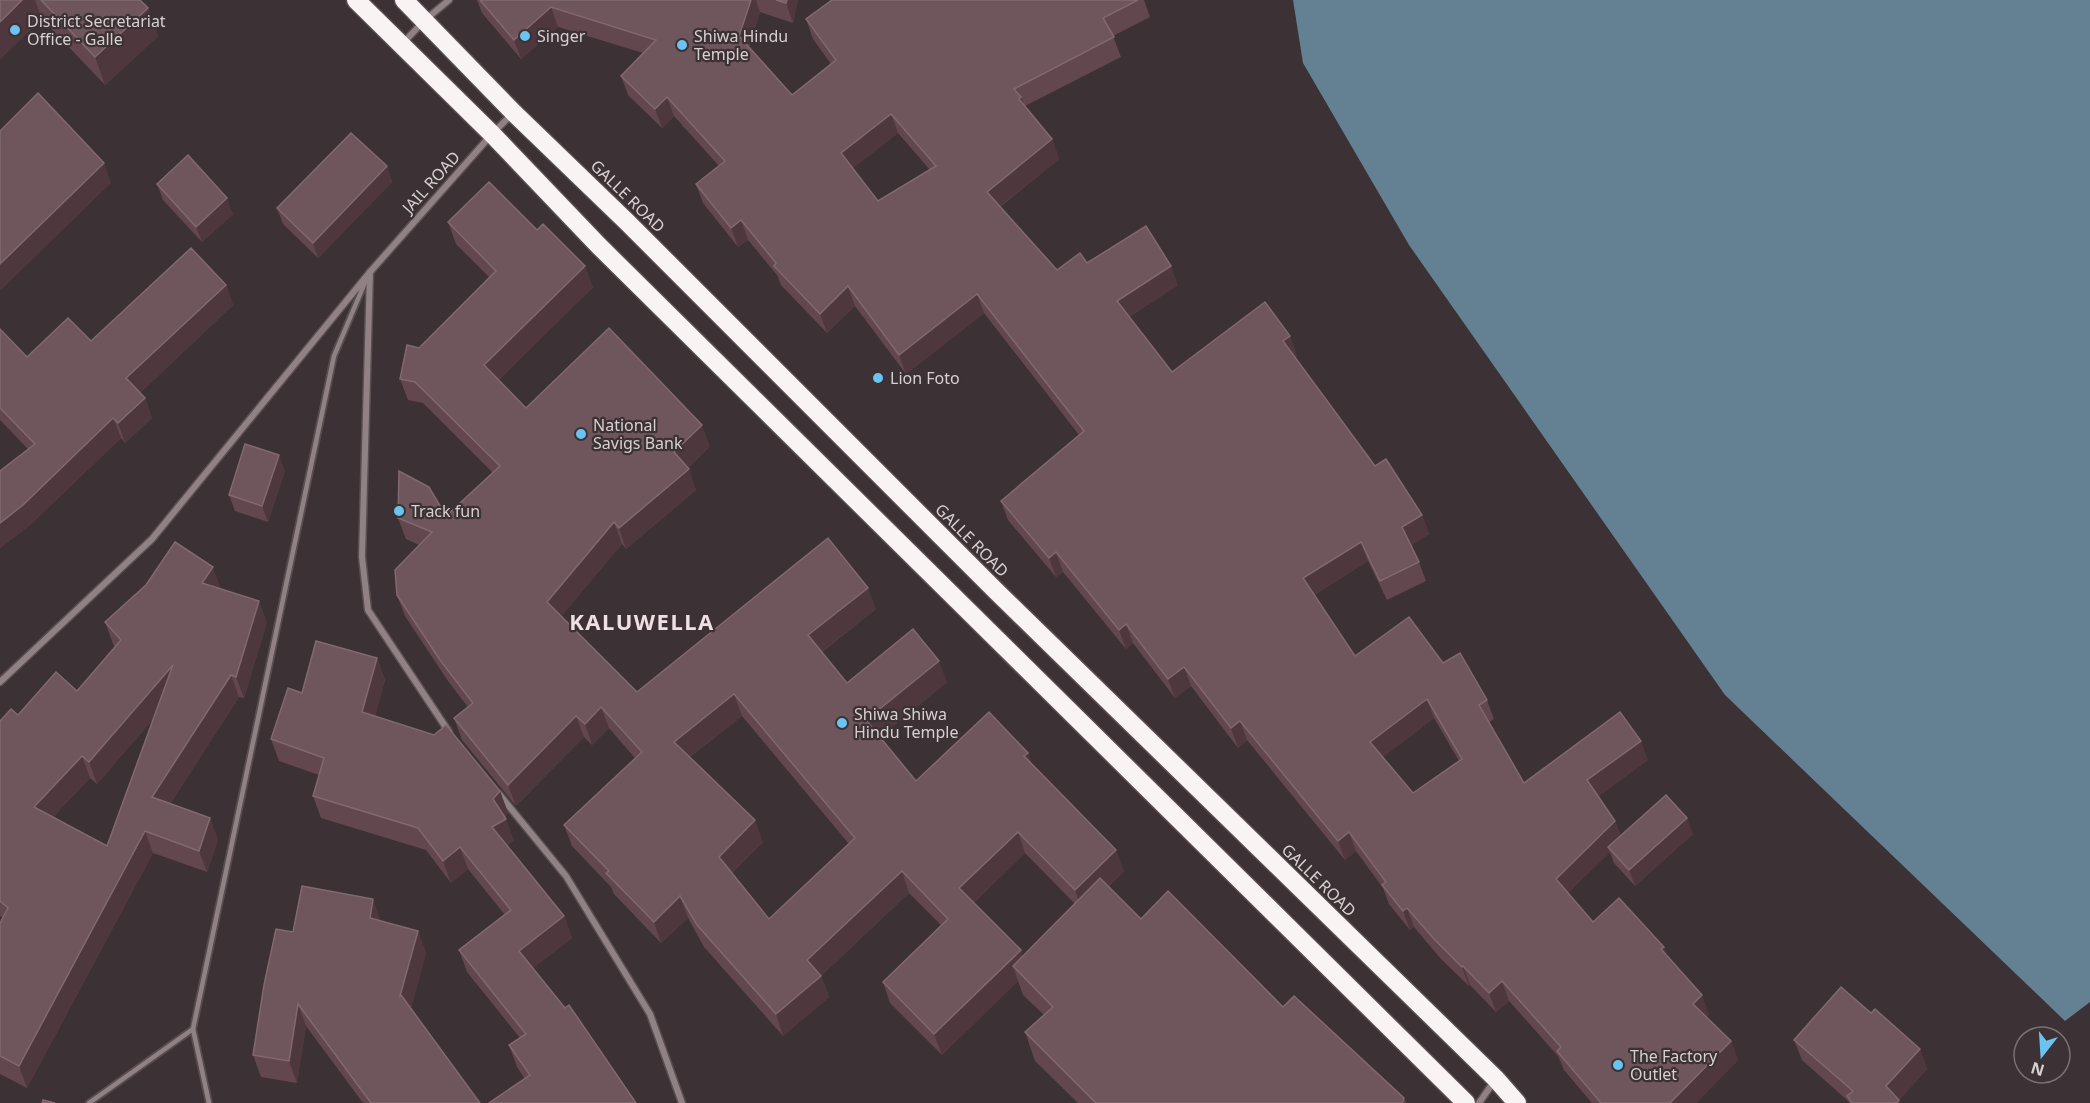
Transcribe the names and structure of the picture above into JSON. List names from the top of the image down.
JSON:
{
  "streets": {
    "highway": ["GALLE ROAD"],
    "street": ["JAIL ROAD"]
  },
  "crossings": [
    ["JAIL ROAD", "GALLE ROAD"]
  ],
  "districts": ["KALUWELLA"],
  "places": [
    "District Secretariat Office - Galle",
    "Singer",
    "Shiwa Hindu Temple",
    "Lion Foto",
    "National Savigs Bank",
    "Track fun",
    "Shiwa Shiwa Hindu Temple",
    "The Factory Outlet"
  ],
  "north": "bottom"
}
